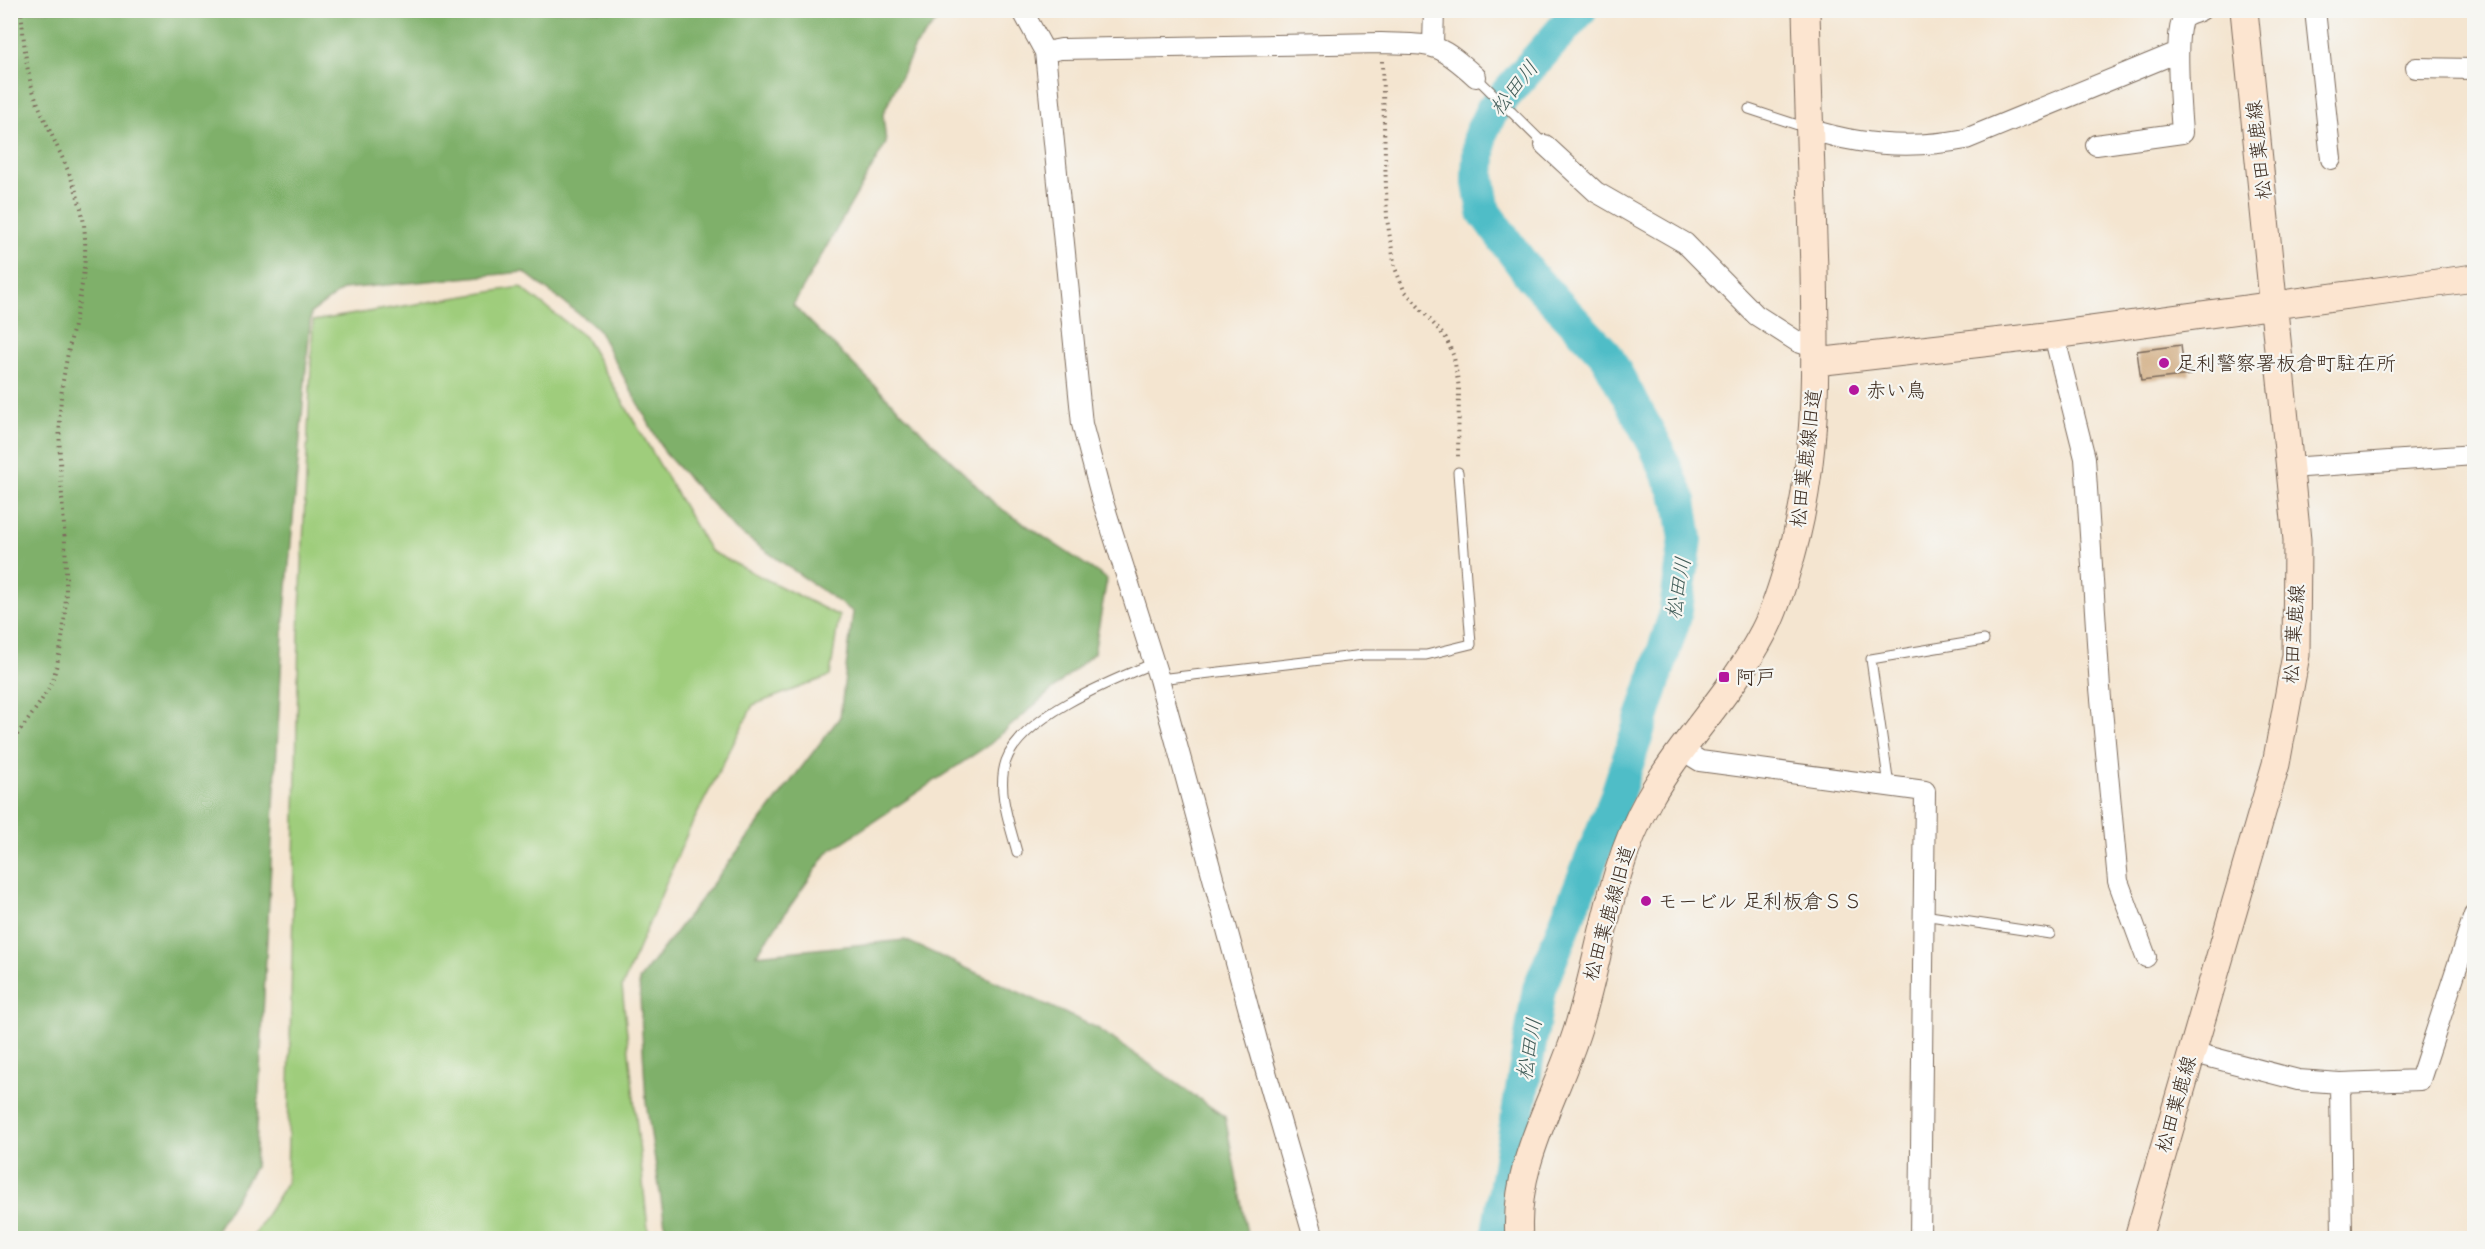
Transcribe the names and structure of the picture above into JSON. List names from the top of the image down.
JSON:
{
  "streets": {
    "street": ["松田葉鹿線", "松田葉鹿線旧道"]
  },
  "water": ["松田川"],
  "places": {
    "other": ["足利警察署板倉町駐在所", "赤い鳥", "モービル 足利板倉ＳＳ"],
    "transit": ["阿戸"]
  }
}
